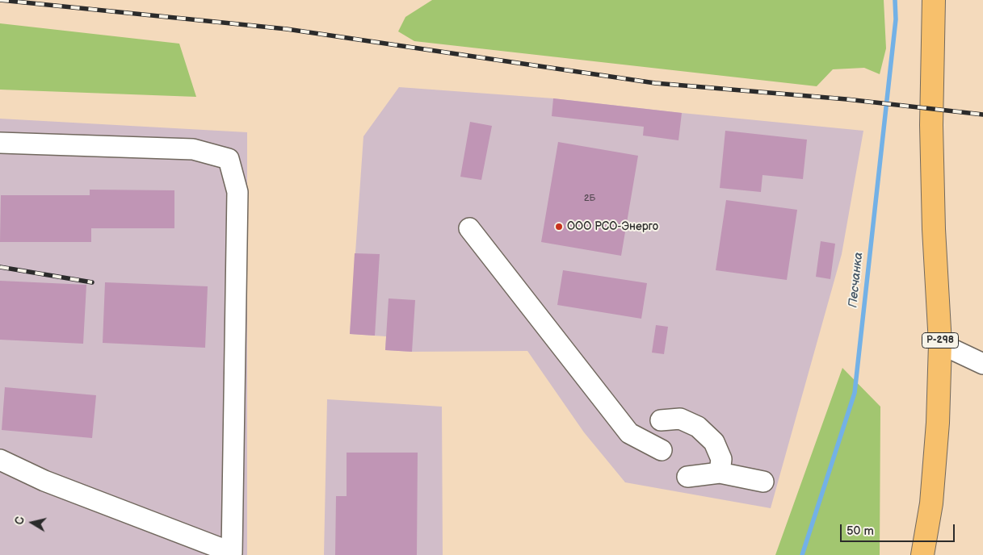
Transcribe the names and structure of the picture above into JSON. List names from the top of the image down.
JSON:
{
  "streets": {
    "highway": ["Р-298"]
  },
  "water": ["Песчанка"],
  "places": ["ООО РСО-Энерго"],
  "house_numbers": ["2Б"],
  "scale_bar": "50 m",
  "north": "left"
}
